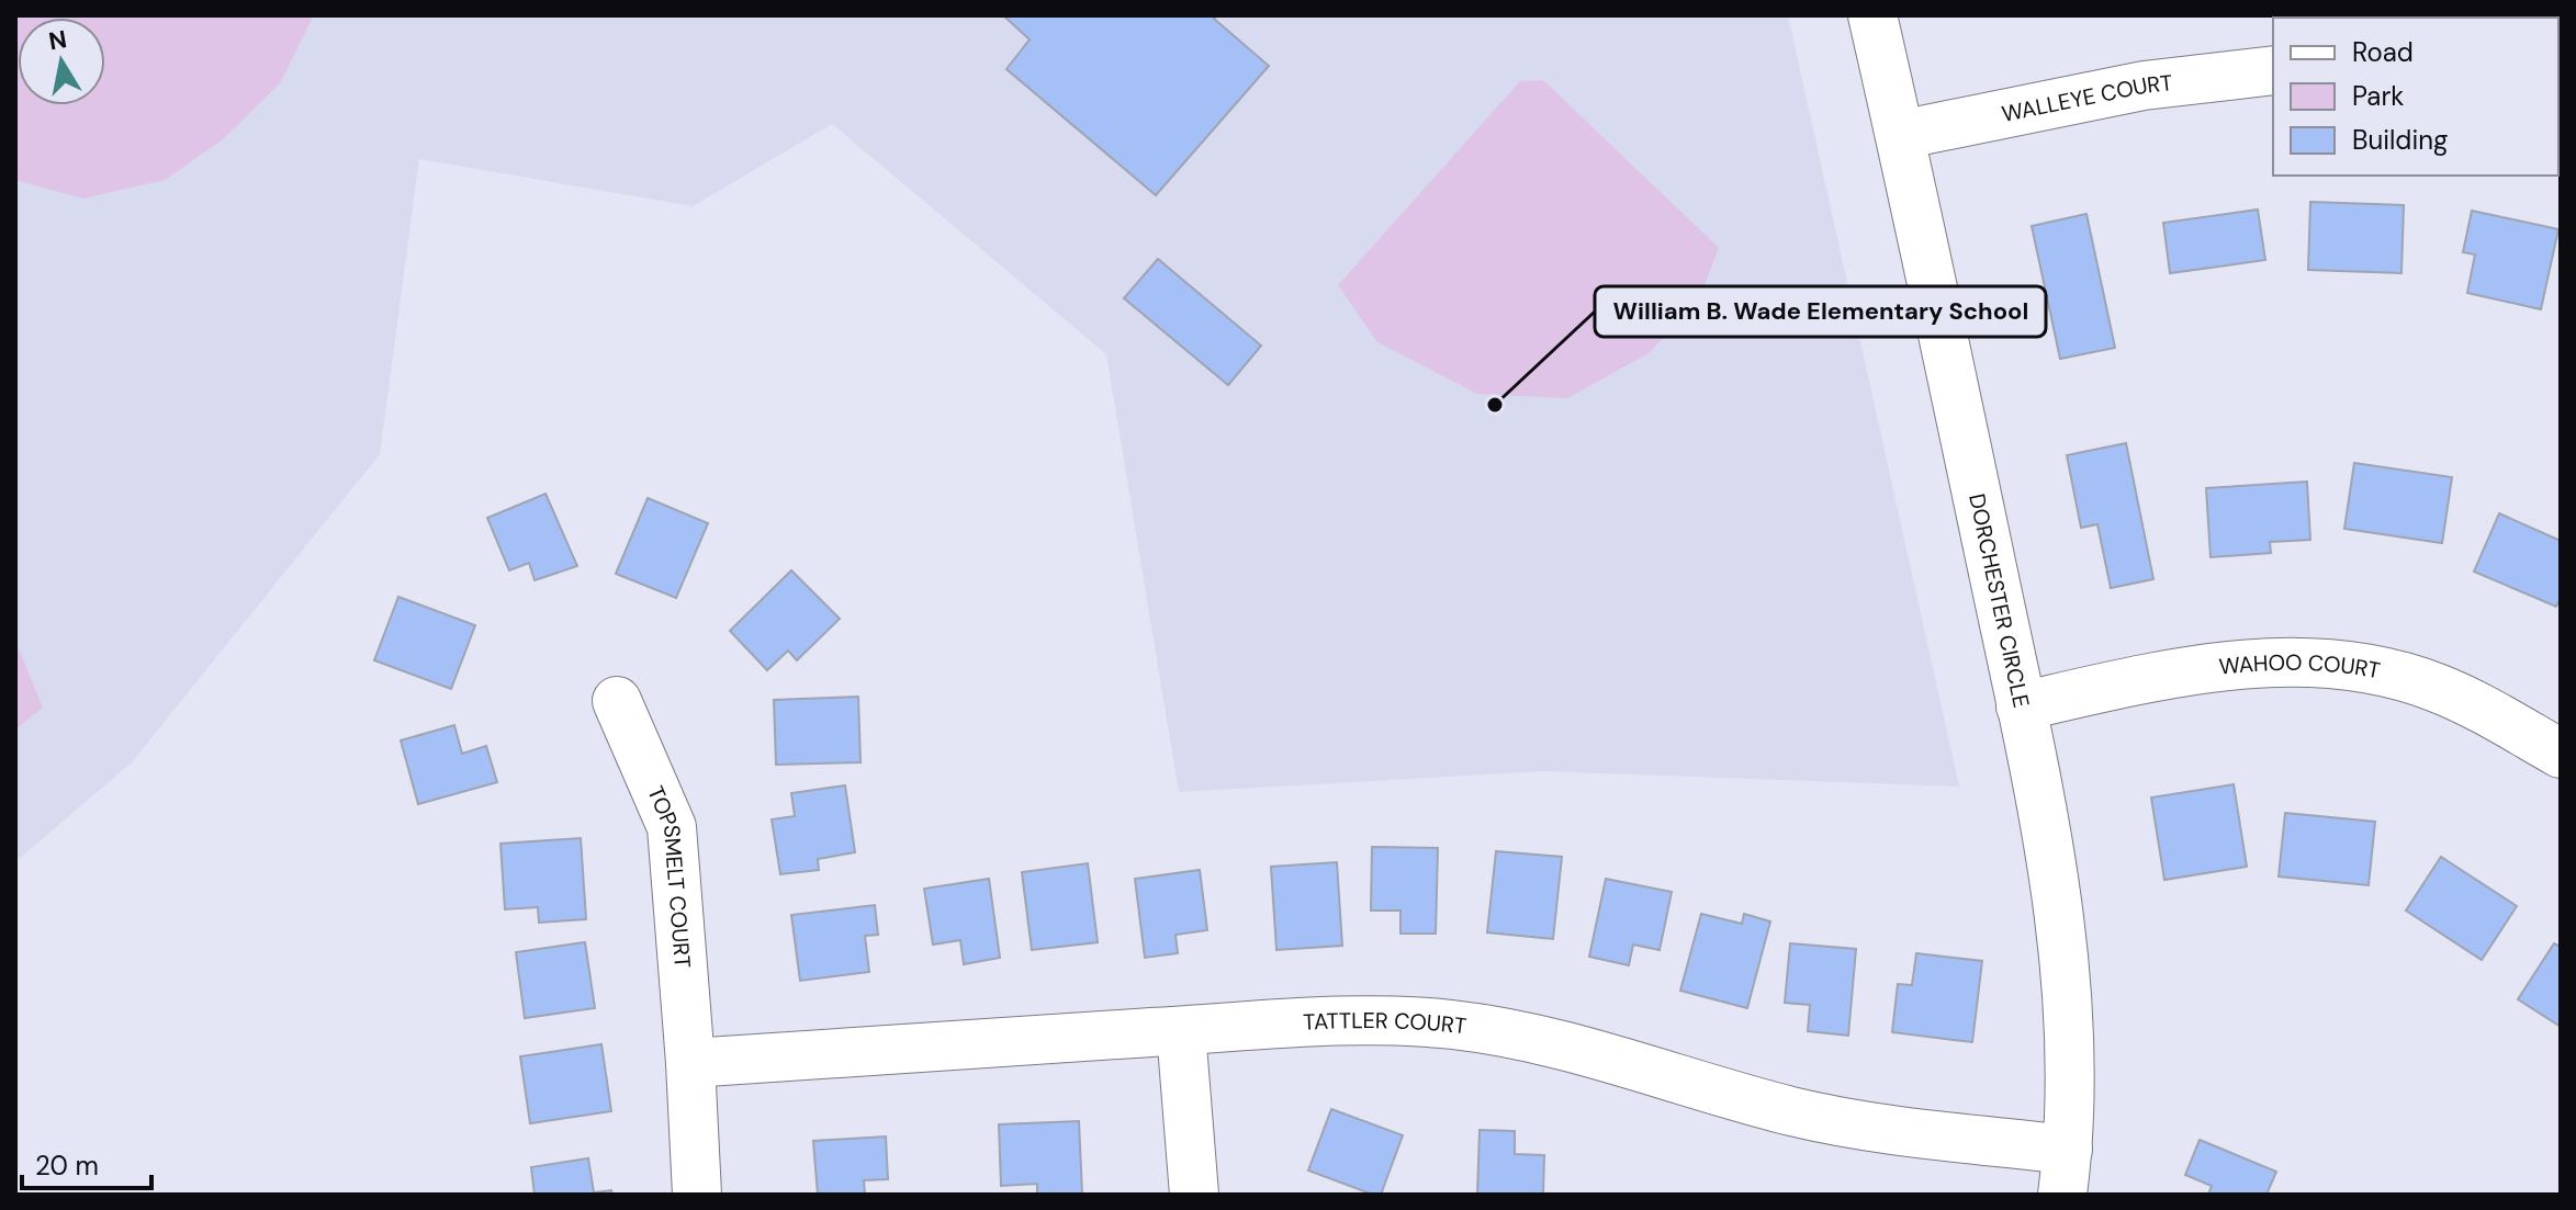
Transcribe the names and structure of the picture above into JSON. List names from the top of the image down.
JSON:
{
  "streets": {
    "street": [
      "WALLEYE COURT",
      "DORCHESTER CIRCLE",
      "WAHOO COURT",
      "TOPSMELT COURT",
      "TATTLER COURT"
    ]
  },
  "crossings": [
    ["WALLEYE COURT", "DORCHESTER CIRCLE"],
    ["DORCHESTER CIRCLE", "WAHOO COURT"],
    ["DORCHESTER CIRCLE", "TATTLER COURT"],
    ["TOPSMELT COURT", "TATTLER COURT"]
  ],
  "places": ["William B. Wade Elementary School"],
  "legend": ["Road", "Park", "Building"],
  "scale_bar": "20 m",
  "north": "top"
}
